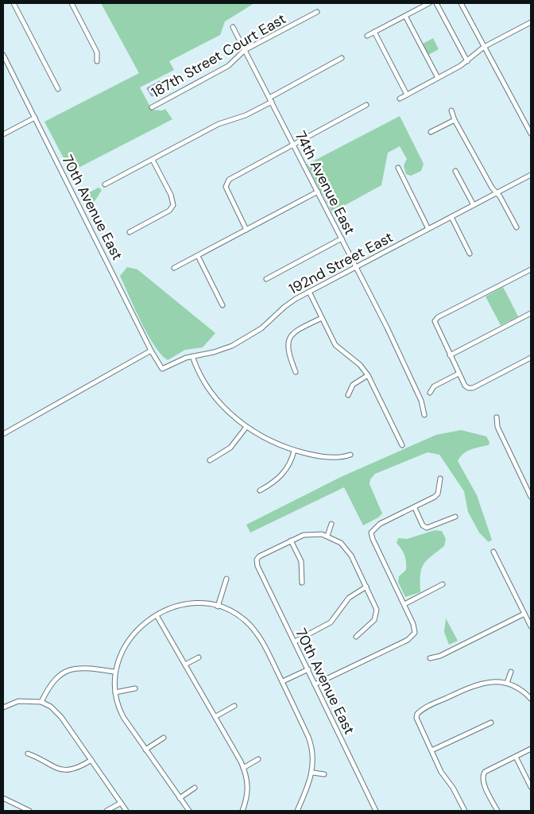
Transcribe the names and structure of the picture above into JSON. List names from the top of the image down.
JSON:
{
  "streets": {
    "street": [
      "187th Street Court East",
      "74th Avenue East",
      "70th Avenue East",
      "192nd Street East"
    ]
  },
  "crossings": [
    ["187th Street Court East", "74th Avenue East"],
    ["74th Avenue East", "192nd Street East"],
    ["70th Avenue East", "192nd Street East"]
  ]
}
